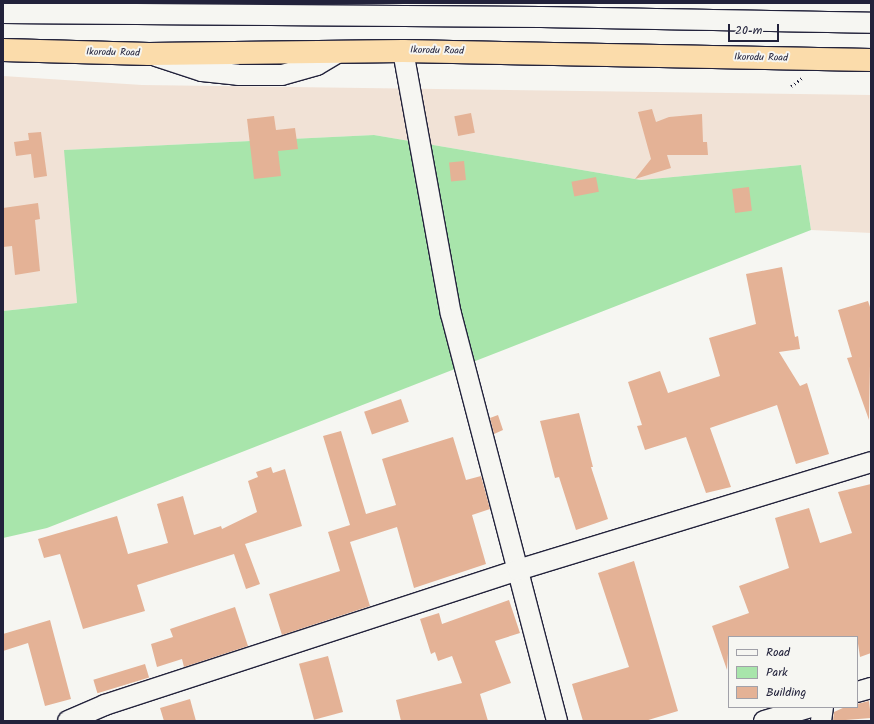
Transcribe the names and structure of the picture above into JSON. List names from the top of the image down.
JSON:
{
  "streets": {
    "highway": ["Ikorodu Road"]
  },
  "legend": ["Road", "Park", "Building"],
  "scale_bar": "20 m"
}
